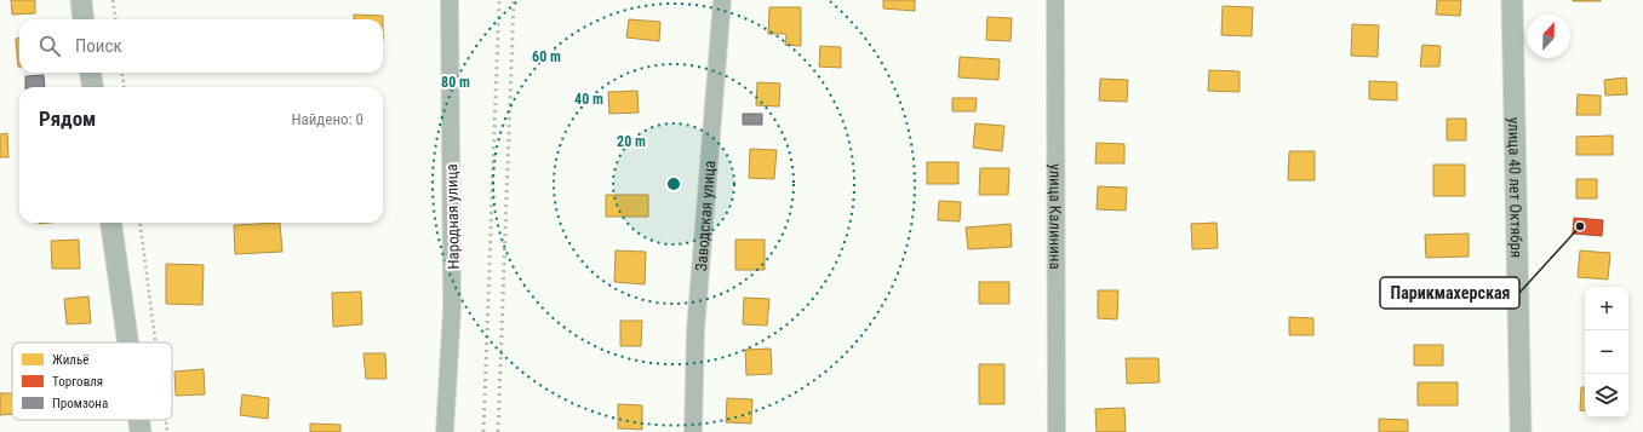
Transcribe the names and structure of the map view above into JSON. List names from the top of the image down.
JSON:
{
  "streets": {
    "street": [
      "улица 40 лет Октября",
      "Заводская улица",
      "улица Калинина",
      "Народная улица"
    ]
  },
  "places": ["Парикмахерская"],
  "legend": ["Жильё", "Торговля", "Промзона"],
  "north": "top",
  "page": {
    "search": "Поиск",
    "heading": ["Рядом", "Найдено: 0"],
    "map_buttons": ["+", "−"]
  },
  "rings": [
    "60 m",
    "80 m",
    "40 m",
    "20 m"
  ]
}
